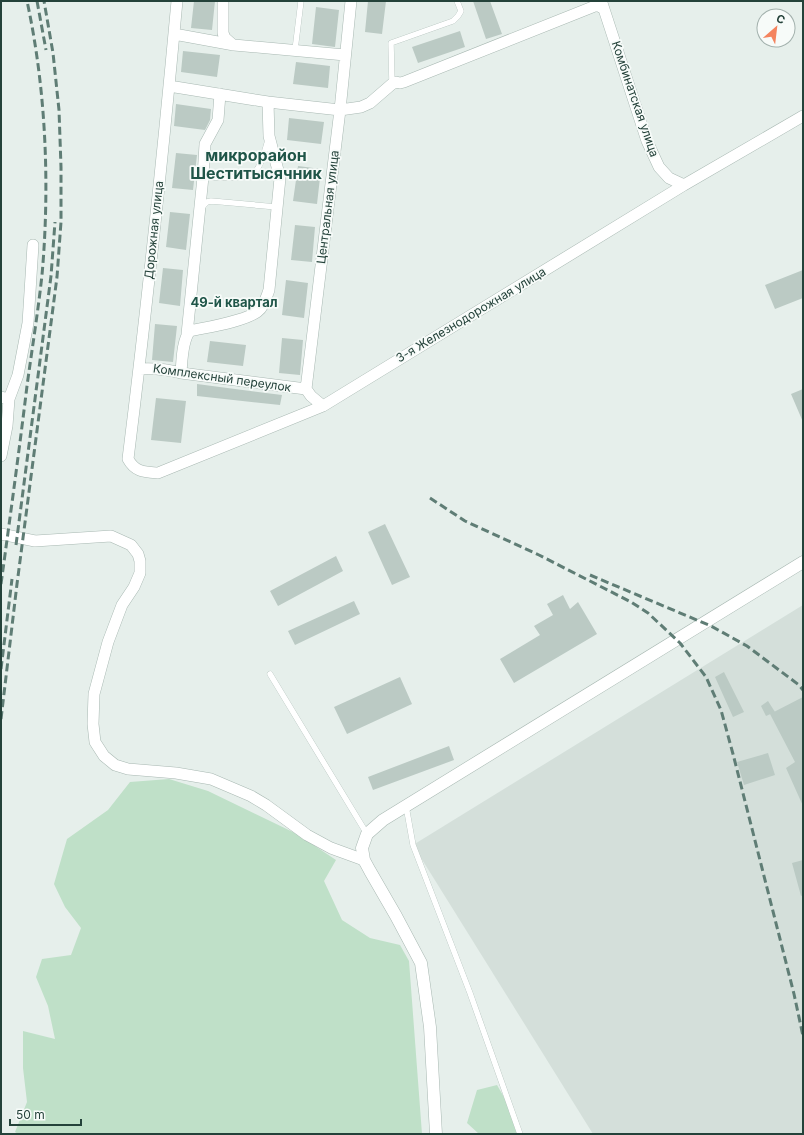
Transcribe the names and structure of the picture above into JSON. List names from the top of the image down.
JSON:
{
  "streets": {
    "street": [
      "Комбинатская улица",
      "Центральная улица",
      "Дорожная улица",
      "3-я Железнодорожная улица",
      "Комплексный переулок"
    ]
  },
  "crossings": [
    ["Комбинатская улица", "3-я Железнодорожная улица"],
    ["Центральная улица", "Комплексный переулок"],
    ["Дорожная улица", "3-я Железнодорожная улица"],
    ["Дорожная улица", "Комплексный переулок"]
  ],
  "districts": ["микрорайон Шеститысячник", "49-й квартал"],
  "scale_bar": "50 m",
  "north": "top right"
}
